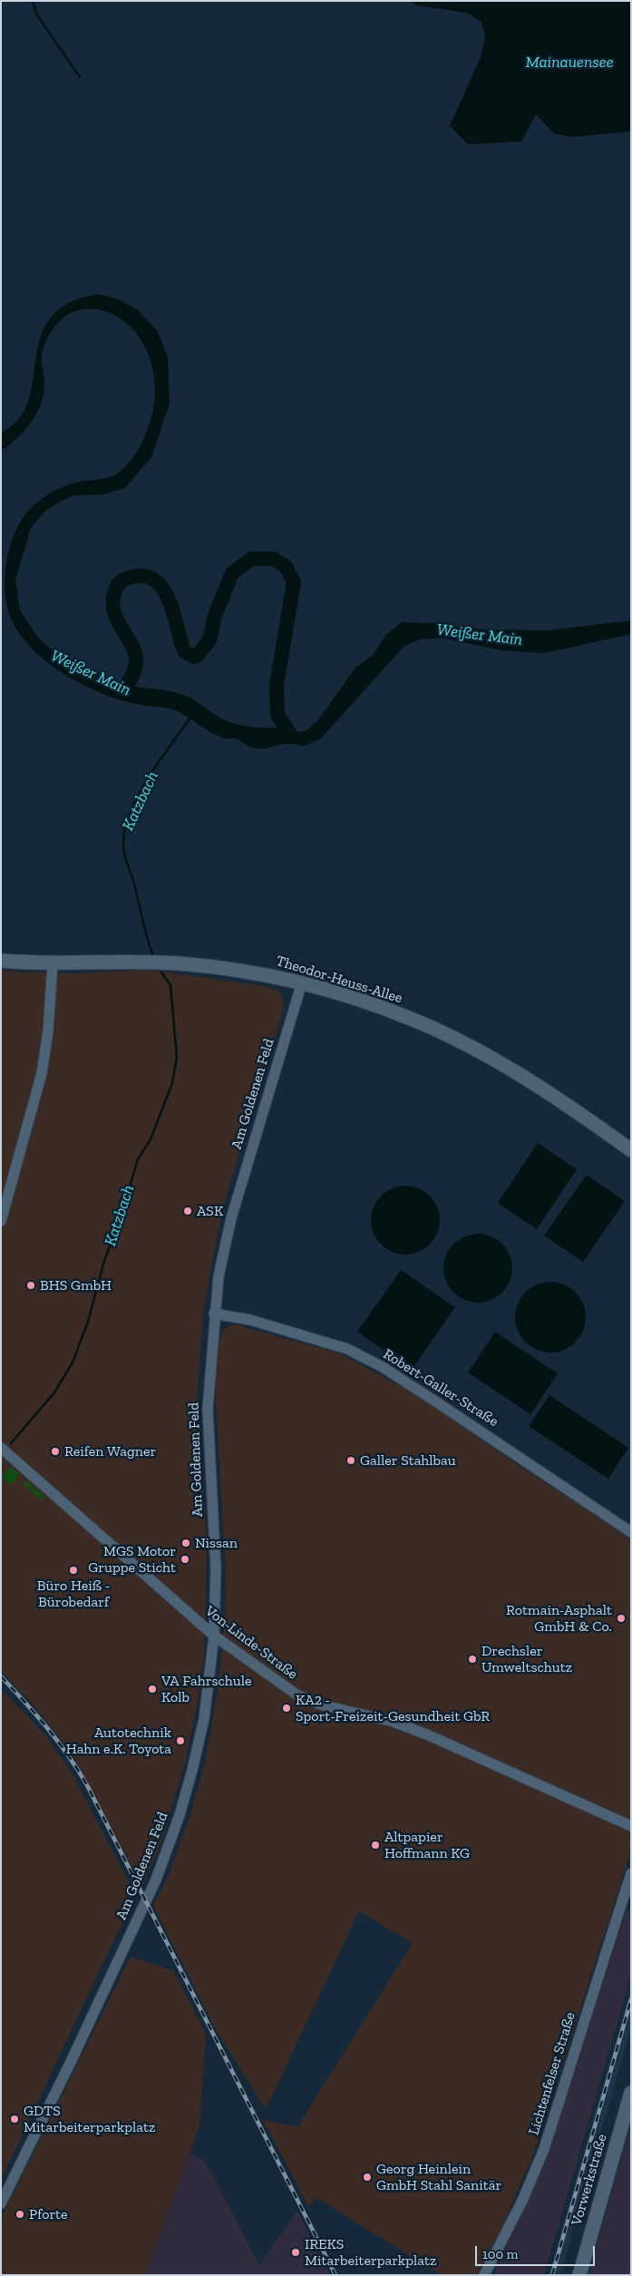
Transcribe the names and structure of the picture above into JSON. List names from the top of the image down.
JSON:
{
  "streets": {
    "main road": ["Theodor-Heuss-Allee", "Vorwerkstraße"],
    "street": [
      "Am Goldenen Feld",
      "Robert-Galler-Straße",
      "Von-Linde-Straße",
      "Lichtenfelser Straße"
    ]
  },
  "crossings": [
    ["Theodor-Heuss-Allee", "Am Goldenen Feld"],
    ["Am Goldenen Feld", "Robert-Galler-Straße"],
    ["Am Goldenen Feld", "Von-Linde-Straße"]
  ],
  "water": ["Mainauensee", "Weißer Main", "Katzbach"],
  "places": [
    "ASK",
    "BHS GmbH",
    "Reifen Wagner",
    "Galler Stahlbau",
    "Nissan",
    "MGS Motor Gruppe Sticht",
    "Büro Heiß - Bürobedarf",
    "Rotmain-Asphalt GmbH & Co.",
    "Drechsler Umweltschutz",
    "VA Fahrschule Kolb",
    "KA2 - Sport-Freizeit-Gesundheit GbR",
    "Autotechnik Hahn e.K. Toyota",
    "Altpapier Hoffmann KG",
    "GDTS Mitarbeiterparkplatz",
    "Georg Heinlein GmbH Stahl Sanitär",
    "Pforte",
    "IREKS Mitarbeiterparkplatz"
  ],
  "scale_bar": "100 m"
}
